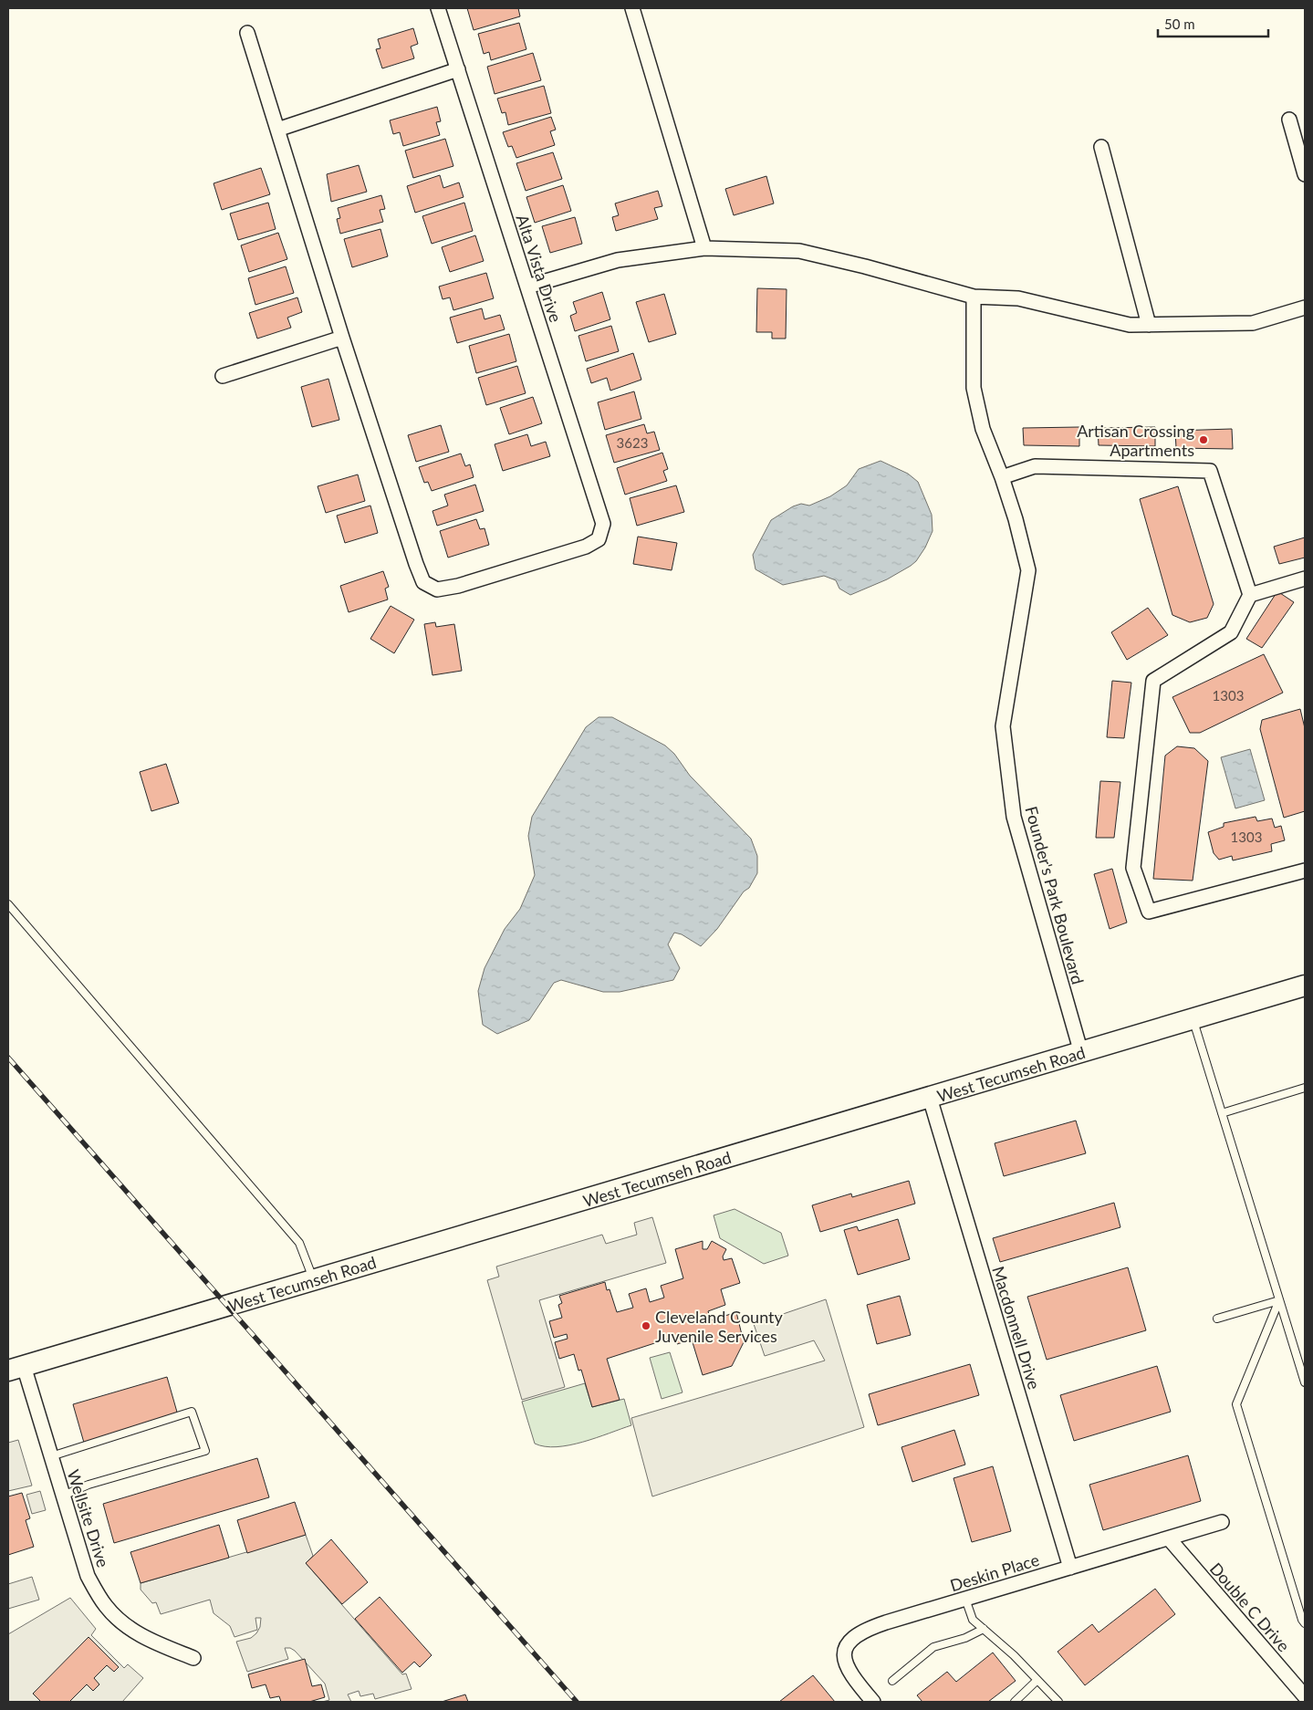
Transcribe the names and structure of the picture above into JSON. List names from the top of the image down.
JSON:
{
  "streets": {
    "main road": ["West Tecumseh Road"],
    "street": [
      "Alta Vista Drive",
      "Founder's Park Boulevard",
      "Macdonnell Drive",
      "Wellsite Drive",
      "Deskin Place",
      "Double C Drive"
    ]
  },
  "crossings": [
    ["Founder's Park Boulevard", "West Tecumseh Road"],
    ["West Tecumseh Road", "Macdonnell Drive"],
    ["West Tecumseh Road", "Wellsite Drive"],
    ["Macdonnell Drive", "Deskin Place"],
    ["Deskin Place", "Double C Drive"]
  ],
  "places": ["Artisan Crossing Apartments", "Cleveland County Juvenile Services"],
  "house_numbers": ["3623", "1303", "1303"],
  "scale_bar": "50 m"
}
